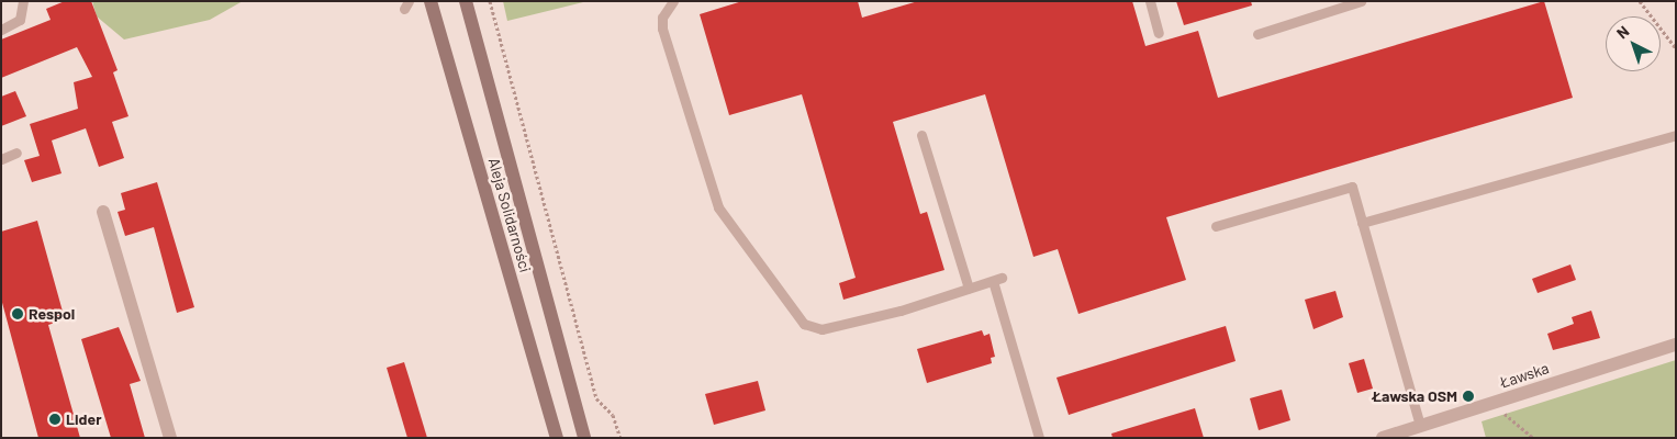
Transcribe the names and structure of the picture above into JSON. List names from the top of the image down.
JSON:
{
  "streets": {
    "main road": ["Aleja Solidarności"],
    "street": ["Ławska"]
  },
  "places": ["Respol", "Ławska OSM", "Lider"],
  "north": "top left"
}
